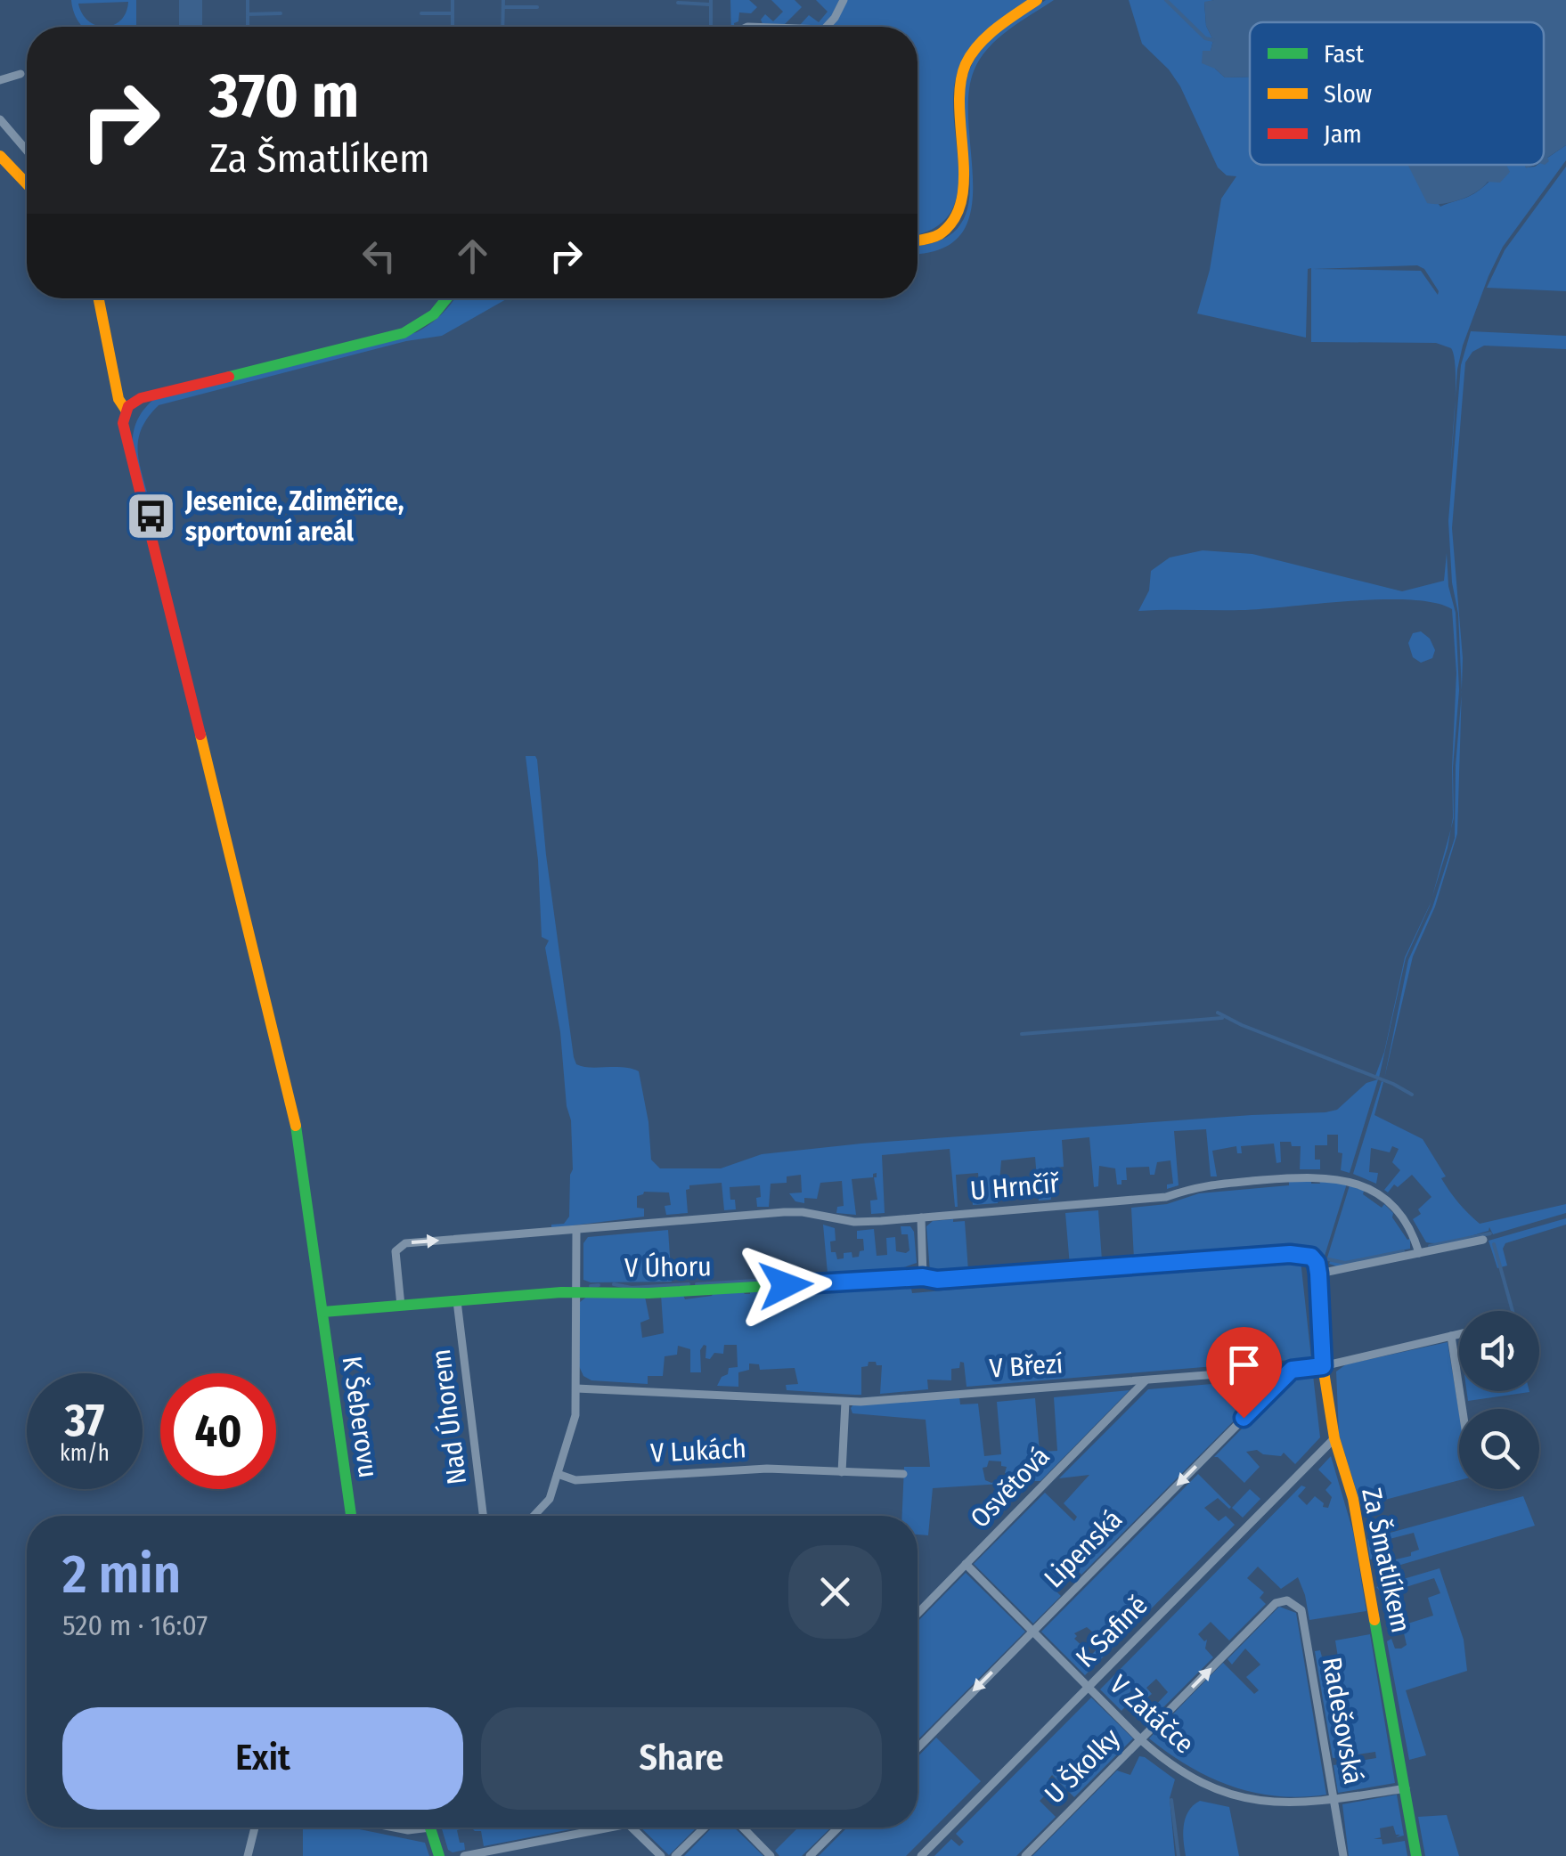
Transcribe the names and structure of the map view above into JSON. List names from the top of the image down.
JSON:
{
  "streets": {
    "street": [
      "U Hrnčíř",
      "V Úhoru",
      "V Březí",
      "K Šeberovu",
      "Nad Úhorem",
      "V Lukách",
      "Osvětová",
      "Lipenská",
      "Za Šmatlíkem",
      "K Safině",
      "V Zatáčce",
      "Radešovská",
      "U Školky"
    ]
  },
  "crossings": [
    ["U Hrnčíř", "V Úhoru"],
    ["V Úhoru", "K Šeberovu"],
    ["V Úhoru", "Nad Úhorem"],
    ["V Úhoru", "Za Šmatlíkem"],
    ["V Březí", "Osvětová"],
    ["V Březí", "Lipenská"],
    ["V Březí", "Za Šmatlíkem"],
    ["Osvětová", "V Zatáčce"],
    ["Lipenská", "V Zatáčce"],
    ["Za Šmatlíkem", "K Safině"],
    ["Za Šmatlíkem", "V Zatáčce"],
    ["K Safině", "V Zatáčce"],
    ["V Zatáčce", "Radešovská"],
    ["V Zatáčce", "U Školky"],
    ["Radešovská", "U Školky"]
  ],
  "one_way": ["Lipenská", "U Školky"],
  "places": {
    "bus stop": ["Jesenice, Zdiměřice, sportovní areál"]
  },
  "legend": ["Fast", "Slow", "Jam"],
  "page": {
    "turn": ["370 m", "Za Šmatlíkem"],
    "speed": "37 km/h",
    "limit": "40",
    "heading": ["2 min", "520 m · 16:07"],
    "buttons": ["Exit", "Share"]
  }
}
